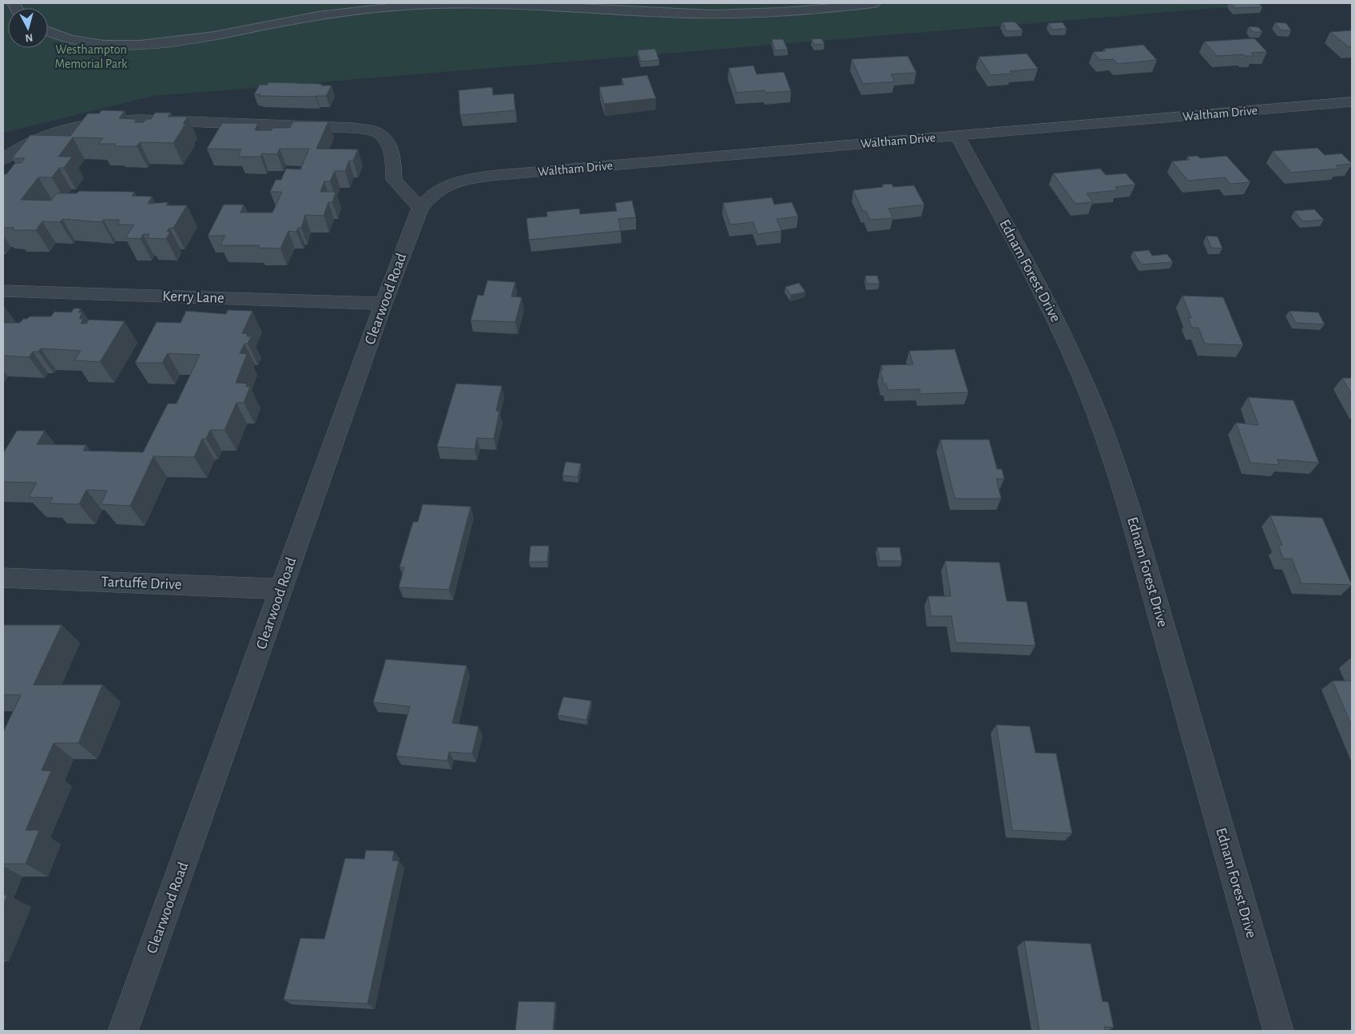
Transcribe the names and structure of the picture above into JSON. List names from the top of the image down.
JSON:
{
  "streets": {
    "street": [
      "Waltham Drive",
      "Ednam Forest Drive",
      "Kerry Lane",
      "Clearwood Road",
      "Tartuffe Drive"
    ]
  },
  "crossings": [
    ["Waltham Drive", "Ednam Forest Drive"],
    ["Waltham Drive", "Clearwood Road"],
    ["Kerry Lane", "Clearwood Road"],
    ["Clearwood Road", "Tartuffe Drive"]
  ],
  "parks": ["Westhampton Memorial Park"],
  "north": "bottom"
}
